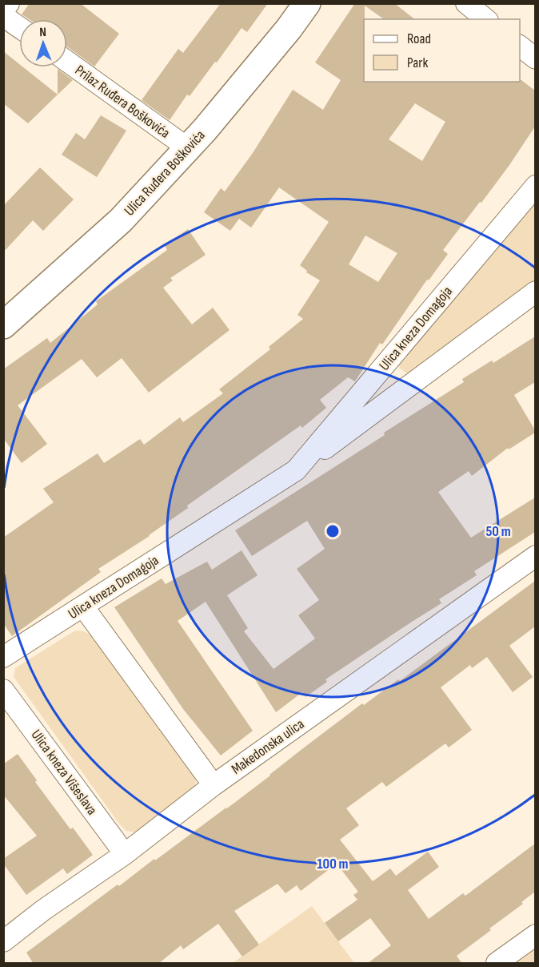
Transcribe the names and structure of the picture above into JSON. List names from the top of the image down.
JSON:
{
  "streets": {
    "main road": ["Ulica Ruđera Boškovića"],
    "street": [
      "Prilaz Ruđera Boškovića",
      "Ulica kneza Domagoja",
      "Makedonska ulica",
      "Ulica kneza Višeslava"
    ]
  },
  "crossings": [
    ["Prilaz Ruđera Boškovića", "Ulica Ruđera Boškovića"],
    ["Makedonska ulica", "Ulica kneza Višeslava"]
  ],
  "legend": ["Road", "Park"],
  "north": "top",
  "rings": ["50 m", "100 m"]
}
